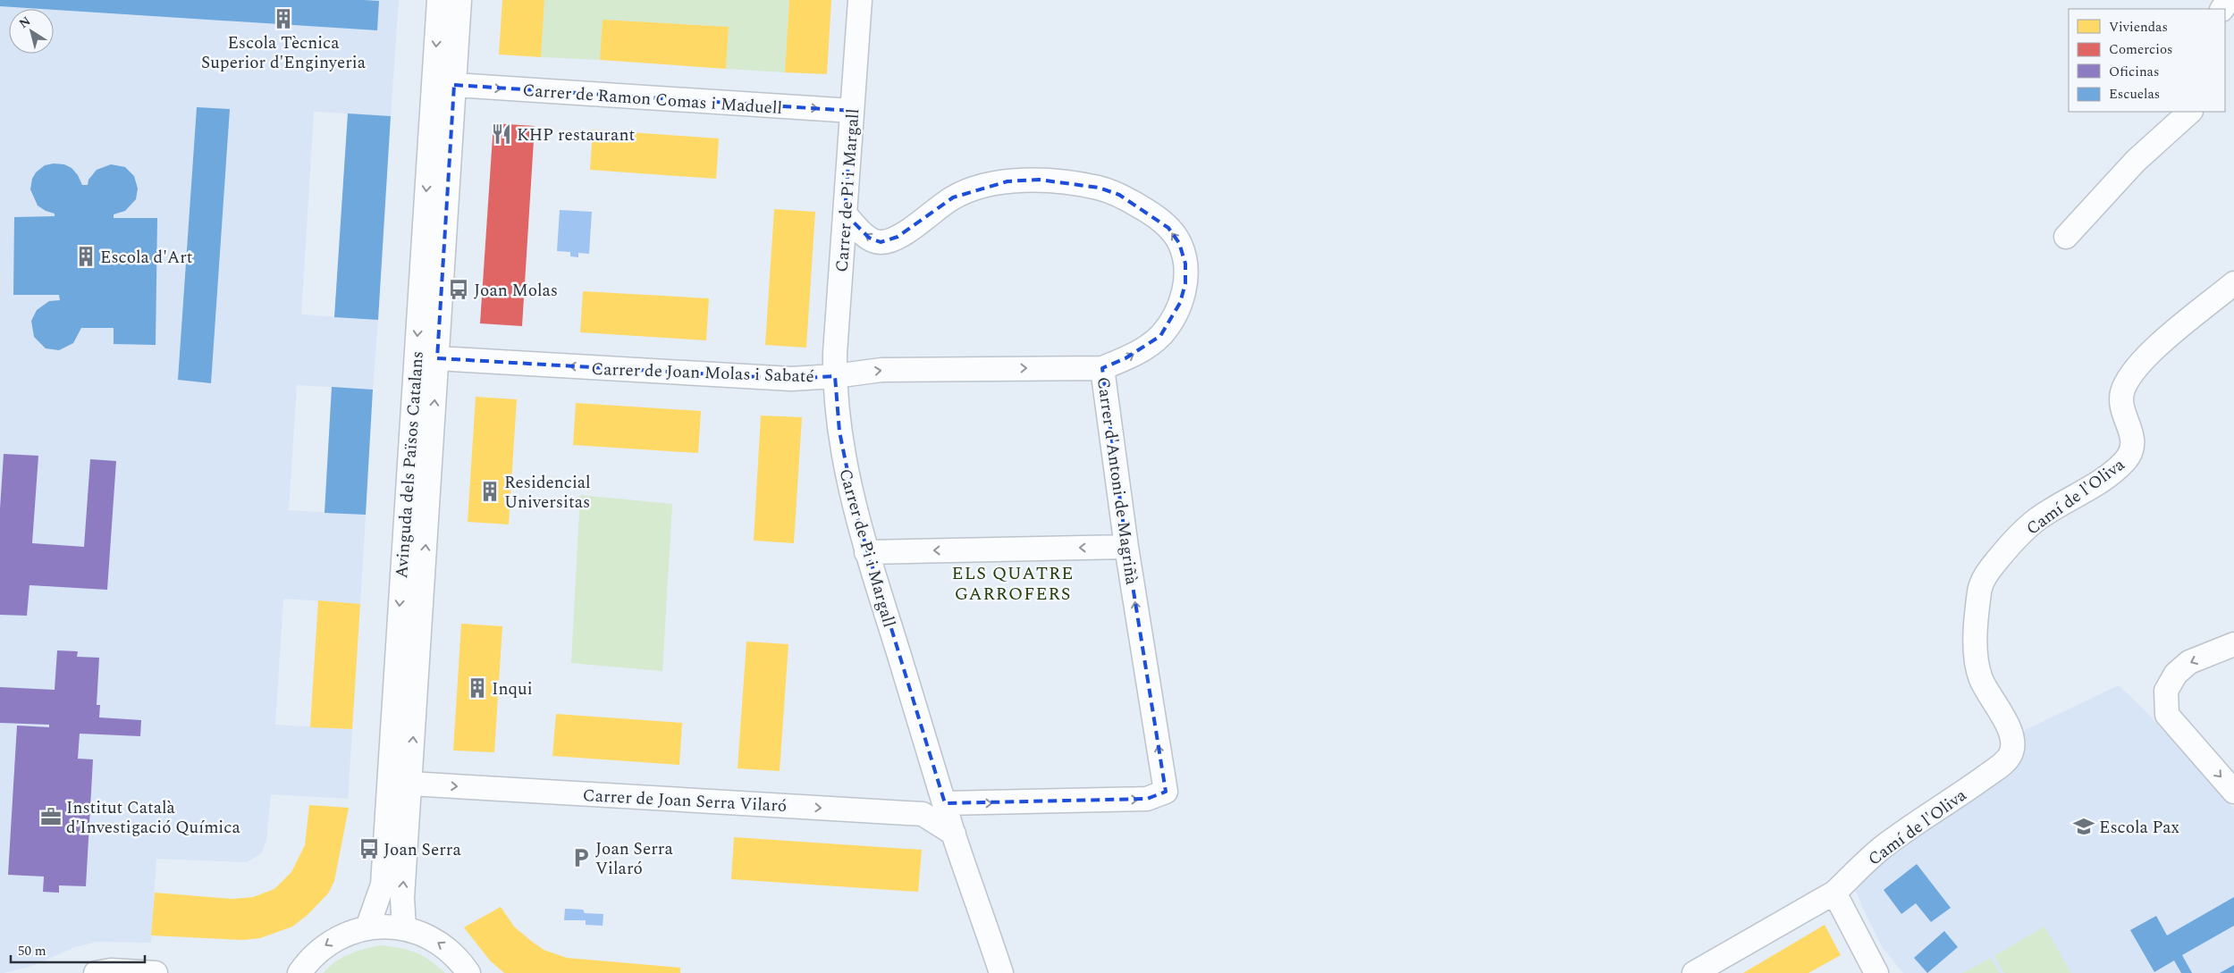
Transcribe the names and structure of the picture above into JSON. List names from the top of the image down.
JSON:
{
  "streets": {
    "street": [
      "Carrer de Ramon Comas i Maduell",
      "Carrer de Pi i Margall",
      "Carrer de Joan Molas i Sabaté",
      "Avinguda dels Països Catalans",
      "Carrer d'Antoni de Magriñà",
      "Camí de l'Oliva",
      "Carrer de Joan Serra Vilaró"
    ]
  },
  "crossings": [
    ["Carrer de Ramon Comas i Maduell", "Carrer de Pi i Margall"],
    ["Carrer de Ramon Comas i Maduell", "Avinguda dels Països Catalans"],
    ["Carrer de Pi i Margall", "Carrer de Joan Molas i Sabaté"],
    ["Carrer de Pi i Margall", "Carrer d'Antoni de Magriñà"],
    ["Carrer de Pi i Margall", "Carrer de Joan Serra Vilaró"],
    ["Carrer de Joan Molas i Sabaté", "Avinguda dels Països Catalans"],
    ["Carrer de Joan Molas i Sabaté", "Carrer d'Antoni de Magriñà"],
    ["Avinguda dels Països Catalans", "Carrer de Joan Serra Vilaró"]
  ],
  "one_way": ["Carrer de Ramon Comas i Maduell", "Carrer de Joan Serra Vilaró"],
  "districts": ["ELS QUATRE GARROFERS"],
  "places": {
    "building": [
      "Escola Tècnica Superior d'Enginyeria",
      "Escola d'Art",
      "Residencial Universitas",
      "Inqui"
    ],
    "restaurant": ["KHP restaurant"],
    "bus stop": ["Joan Molas", "Joan Serra"],
    "office": ["Institut Català d'Investigació Química"],
    "school or university": ["Escola Pax"],
    "parking": ["Joan Serra Vilaró"]
  },
  "legend": [
    "Viviendas",
    "Comercios",
    "Oficinas",
    "Escuelas"
  ],
  "scale_bar": "50 m",
  "north": "top left"
}
